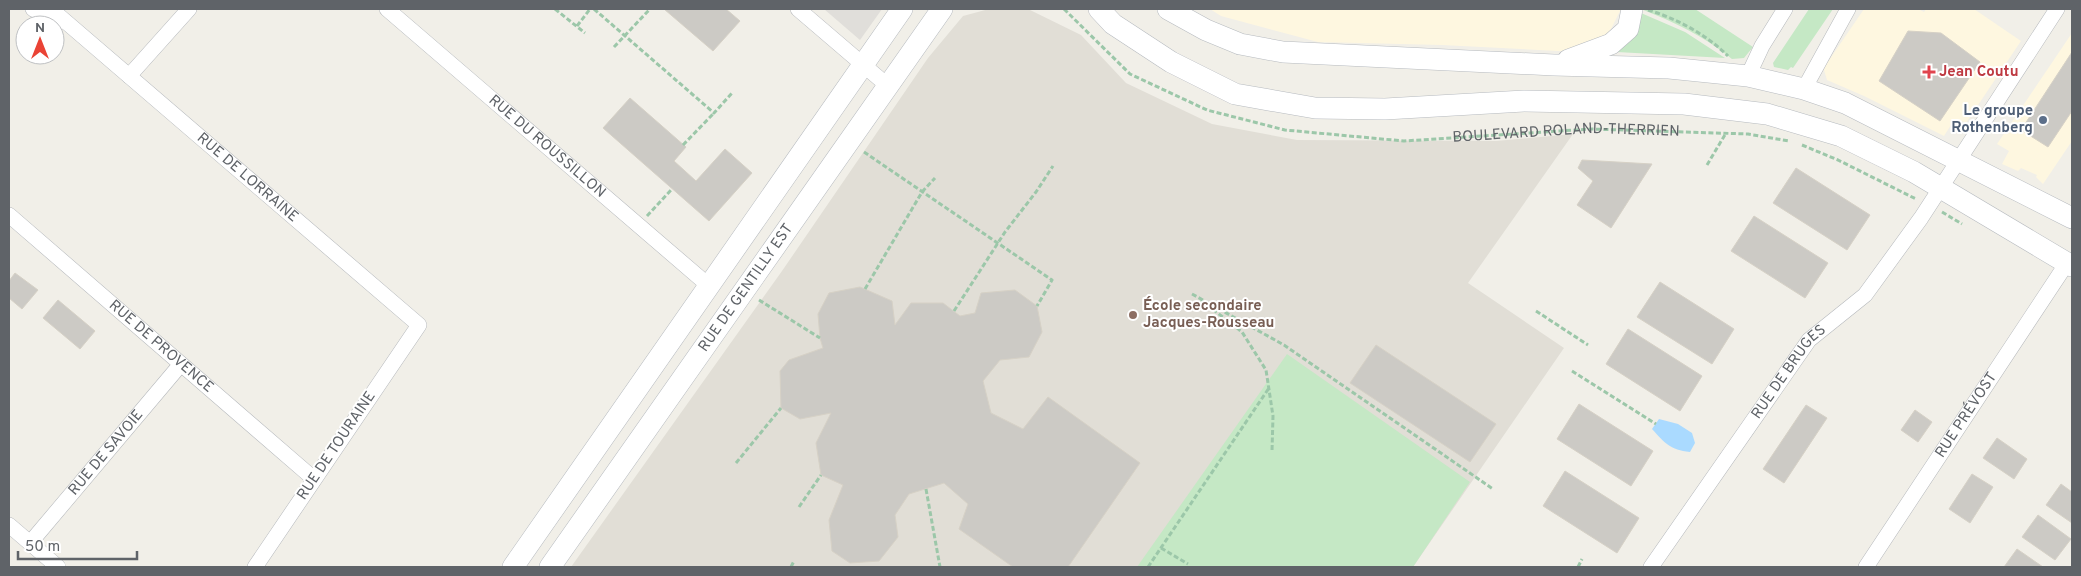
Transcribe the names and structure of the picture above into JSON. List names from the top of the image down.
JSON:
{
  "streets": {
    "main road": ["BOULEVARD ROLAND-THERRIEN", "RUE DE GENTILLY EST"],
    "street": [
      "RUE DU ROUSSILLON",
      "RUE DE LORRAINE",
      "RUE DE PROVENCE",
      "RUE DE BRUGES",
      "RUE PRÉVOST",
      "RUE DE TOURAINE",
      "RUE DE SAVOIE"
    ]
  },
  "crossings": [
    ["BOULEVARD ROLAND-THERRIEN", "RUE DE BRUGES"],
    ["BOULEVARD ROLAND-THERRIEN", "RUE PRÉVOST"],
    ["RUE DE LORRAINE", "RUE DE TOURAINE"],
    ["RUE DE PROVENCE", "RUE DE TOURAINE"],
    ["RUE DE PROVENCE", "RUE DE SAVOIE"]
  ],
  "places": {
    "health": ["Jean Coutu"],
    "other": ["Le groupe Rothenberg", "École secondaire Jacques-Rousseau"]
  },
  "scale_bar": "50 m",
  "north": "top"
}
